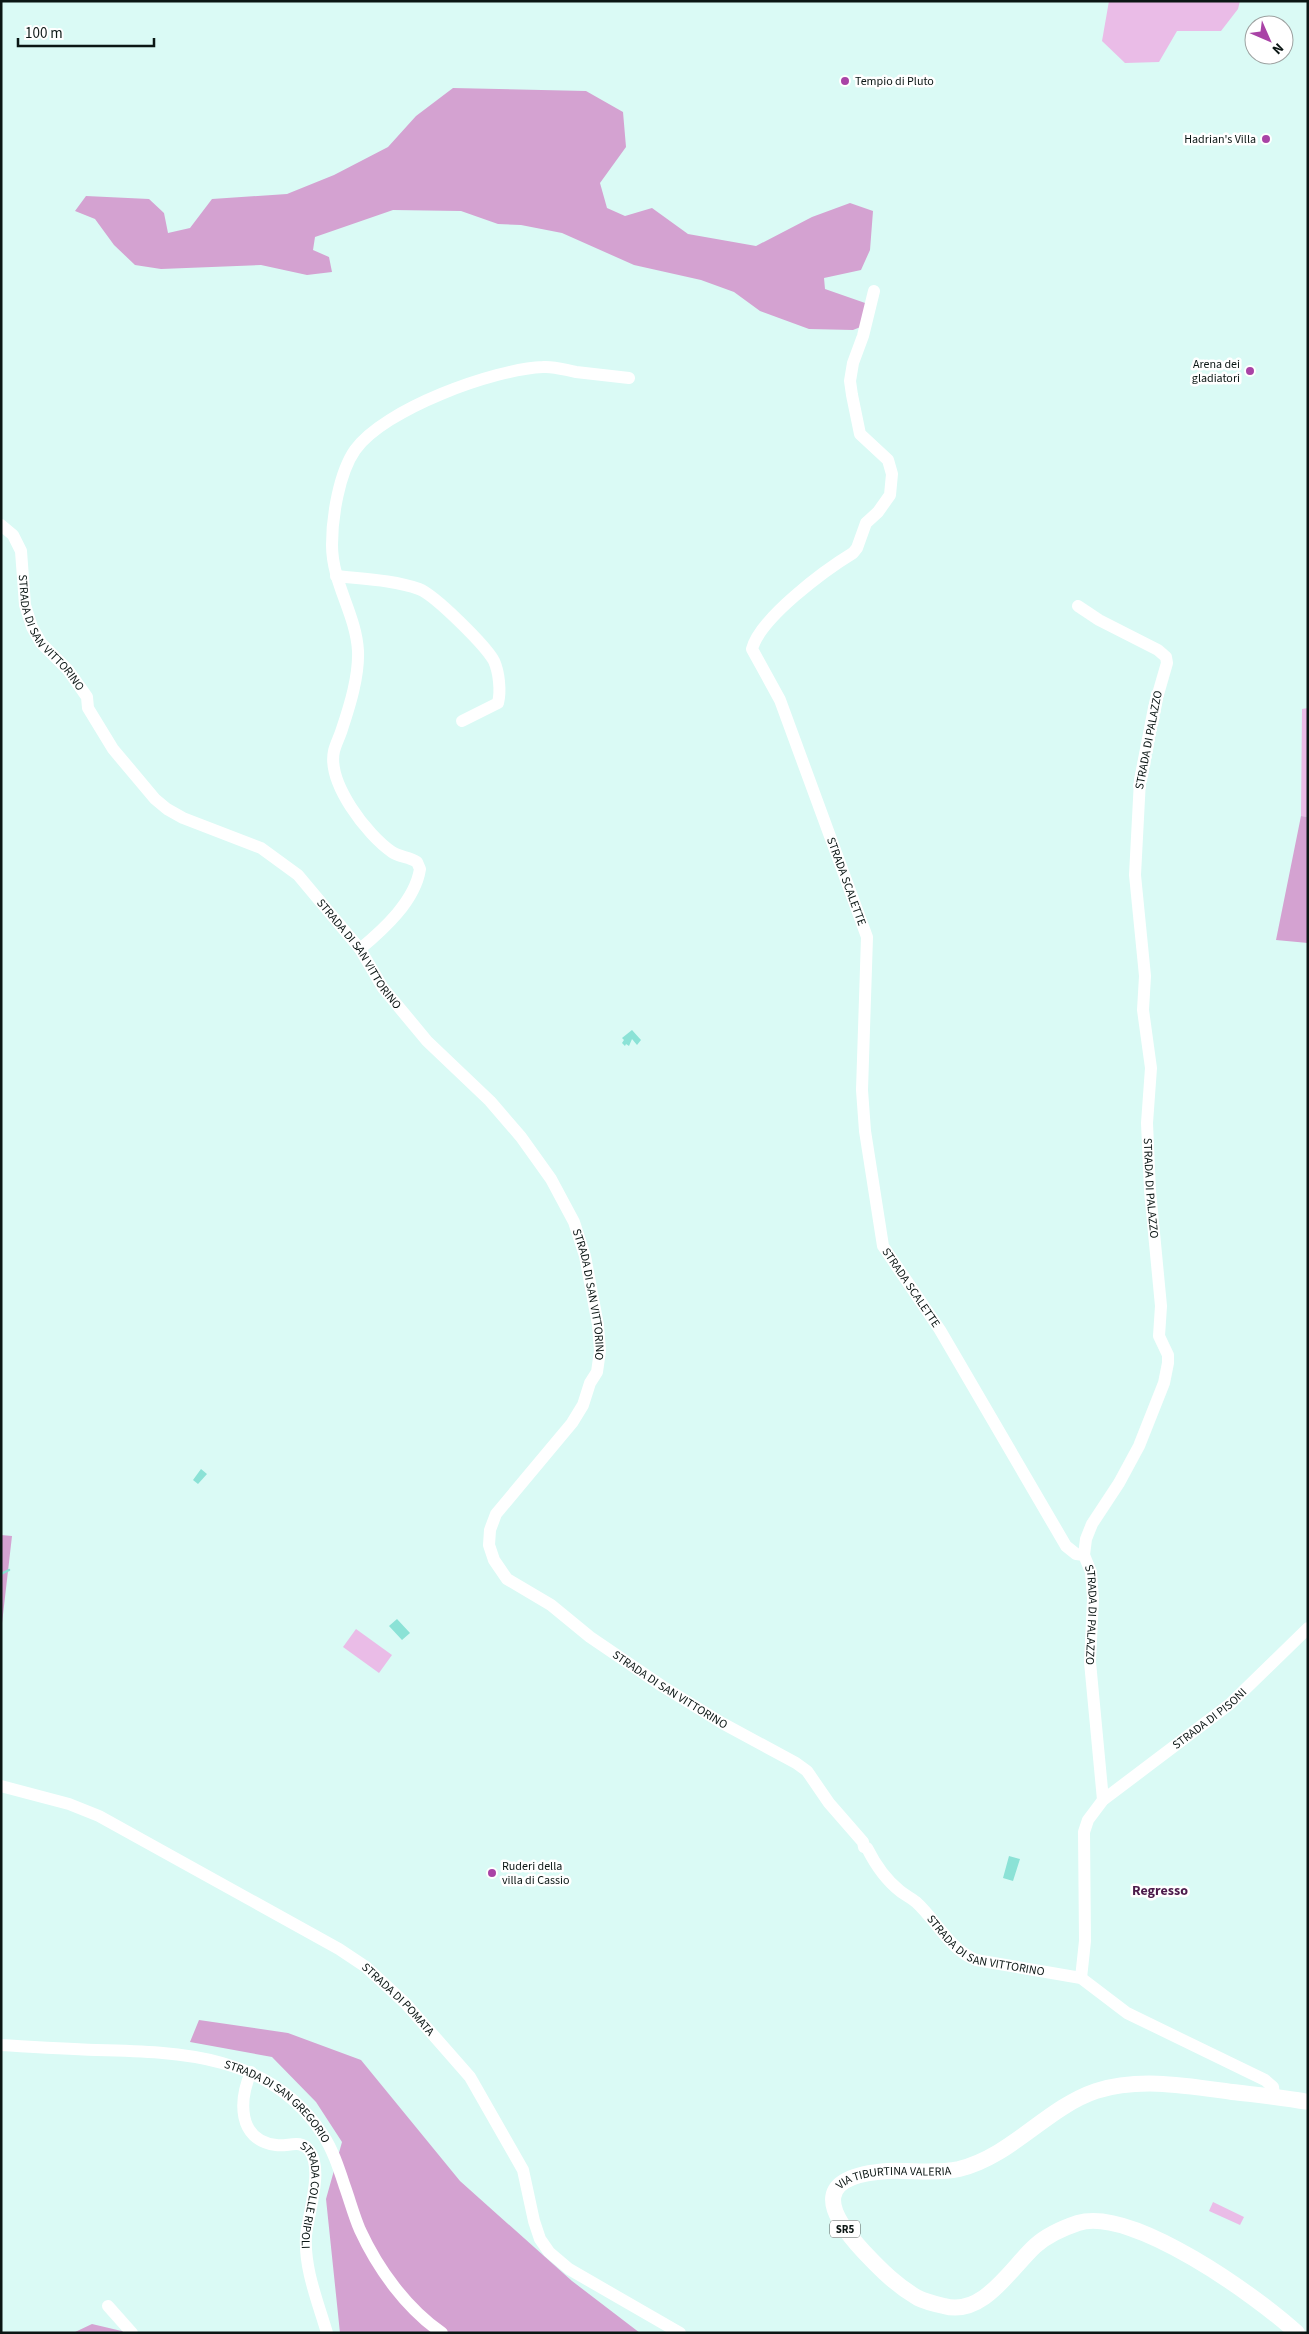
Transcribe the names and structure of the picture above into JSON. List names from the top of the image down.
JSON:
{
  "streets": {
    "main road": ["VIA TIBURTINA VALERIA", "SR5"],
    "street": [
      "STRADA DI SAN VITTORINO",
      "STRADA DI PALAZZO",
      "STRADA SCALETTE",
      "STRADA DI PISONI",
      "STRADA DI POMATA",
      "STRADA DI SAN GREGORIO",
      "STRADA COLLE RIPOLI"
    ]
  },
  "crossings": [
    ["STRADA DI SAN VITTORINO", "STRADA DI PISONI"],
    ["STRADA DI SAN VITTORINO", "VIA TIBURTINA VALERIA"],
    ["STRADA DI PALAZZO", "STRADA SCALETTE"],
    ["STRADA DI PALAZZO", "STRADA DI PISONI"],
    ["STRADA DI SAN GREGORIO", "STRADA COLLE RIPOLI"]
  ],
  "districts": ["Regresso"],
  "places": [
    "Tempio di Pluto",
    "Hadrian's Villa",
    "Arena dei gladiatori",
    "Ruderi della villa di Cassio"
  ],
  "scale_bar": "100 m",
  "north": "bottom right"
}
